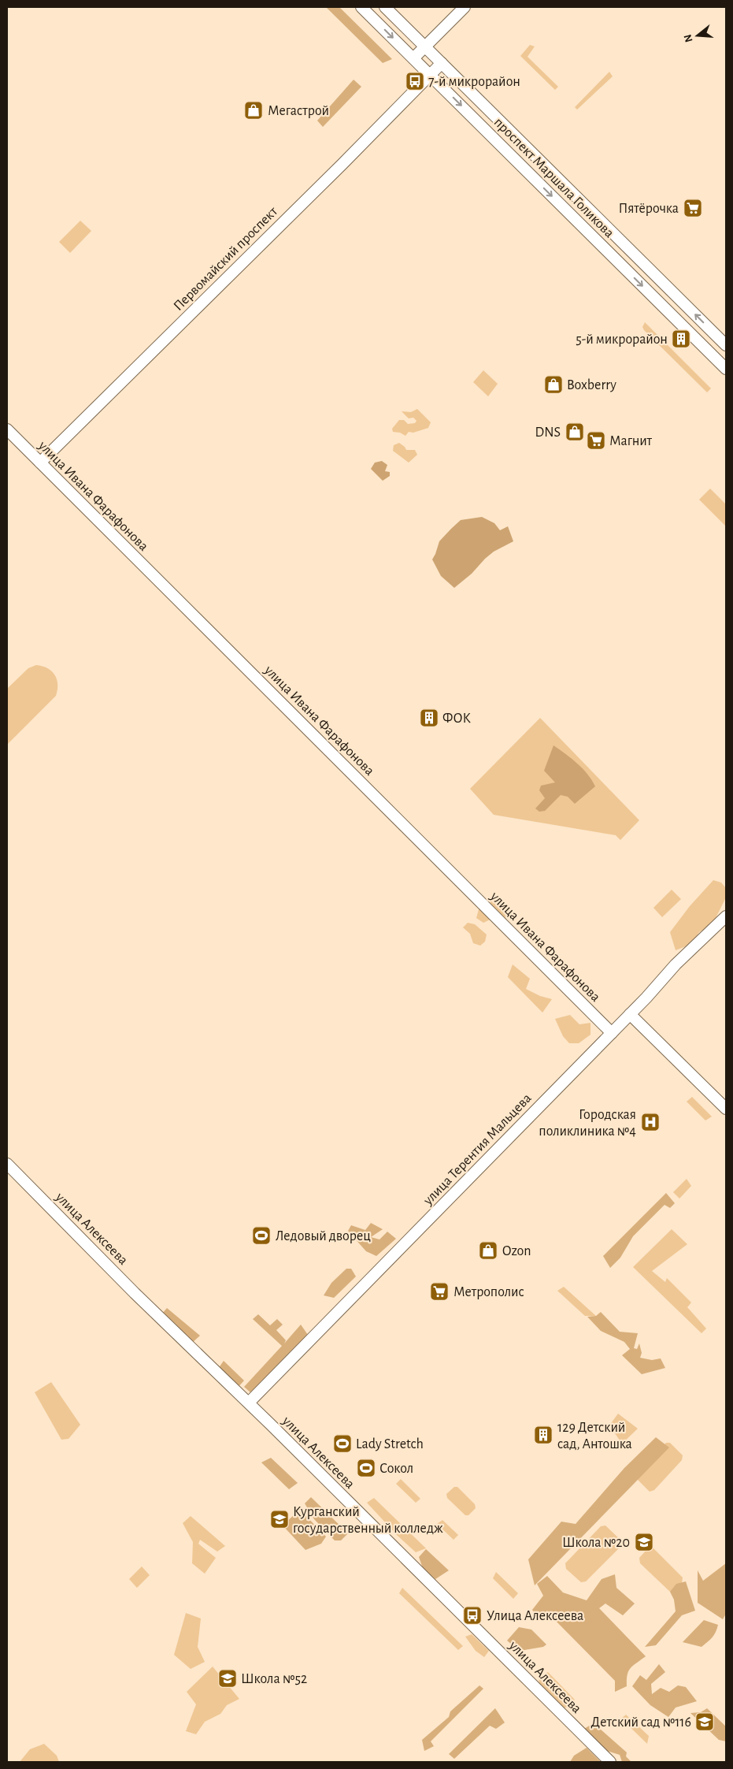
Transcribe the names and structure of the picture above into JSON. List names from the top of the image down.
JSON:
{
  "streets": {
    "street": [
      "проспект Маршала Голикова",
      "Первомайский проспект",
      "улица Ивана Фарафонова",
      "улица Терентия Мальцева",
      "улица Алексеева"
    ]
  },
  "crossings": [
    ["проспект Маршала Голикова", "Первомайский проспект"],
    ["Первомайский проспект", "улица Ивана Фарафонова"],
    ["улица Ивана Фарафонова", "улица Терентия Мальцева"],
    ["улица Терентия Мальцева", "улица Алексеева"]
  ],
  "places": {
    "bus stop": ["7-й микрорайон", "Улица Алексеева"],
    "shop": [
      "Мегастрой",
      "Boxberry",
      "DNS",
      "Ozon"
    ],
    "supermarket": ["Пятёрочка", "Магнит", "Метрополис"],
    "building": ["5-й микрорайон", "ФОК", "129 Детский сад, Антошка"],
    "hospital": ["Городская поликлиника №4"],
    "sports": ["Ледовый дворец", "Lady Stretch", "Сокол"],
    "school or university": [
      "Курганский государственный колледж",
      "Школа №20",
      "Школа №52",
      "Детский сад №116"
    ]
  },
  "north": "left"
}
